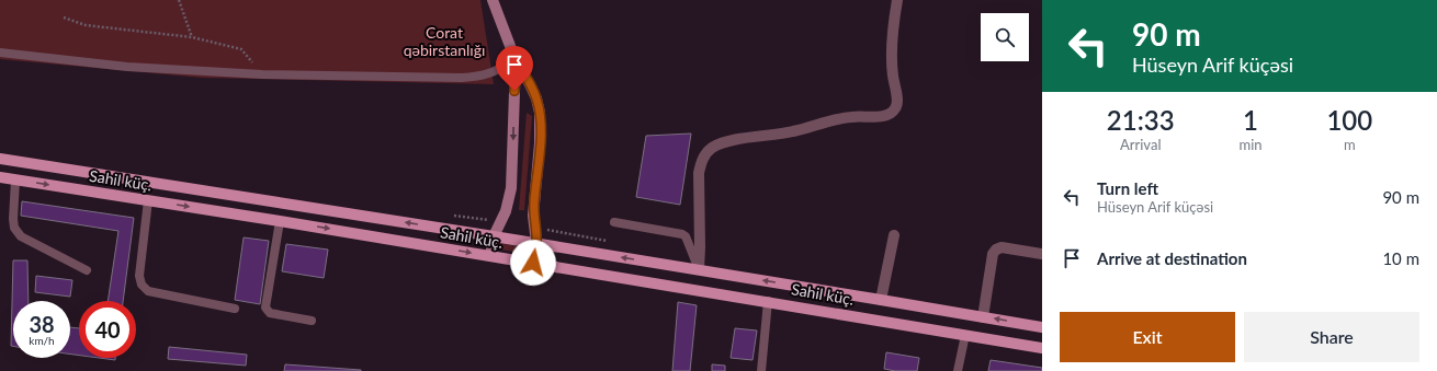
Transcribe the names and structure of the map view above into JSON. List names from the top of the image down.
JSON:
{
  "streets": {
    "main road": ["Sahil küç."]
  },
  "parks": ["Corat qəbirstanlığı"],
  "page": {
    "turn": ["90 m", "Hüseyn Arif küçəsi"],
    "eta": [
      "21:33",
      "Arrival",
      "1",
      "min",
      "100",
      "m"
    ],
    "list": [
      {
        "name": "Turn left",
        "note": "Hüseyn Arif küçəsi",
        "value": "90 m"
      },
      {
        "name": "Arrive at destination",
        "value": "10 m"
      }
    ],
    "speed": "38 km/h",
    "limit": "40",
    "buttons": ["Exit", "Share"]
  }
}
